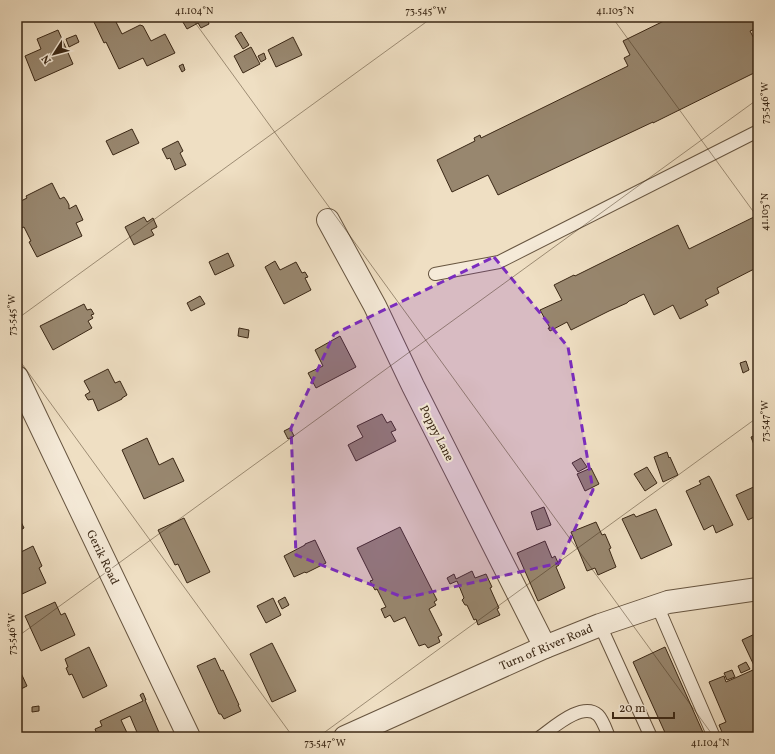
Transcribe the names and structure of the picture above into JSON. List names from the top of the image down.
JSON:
{
  "streets": {
    "street": ["Poppy Lane", "Gerik Road", "Turn of River Road"]
  },
  "crossings": [
    ["Poppy Lane", "Turn of River Road"]
  ],
  "scale_bar": "20 m",
  "north": "bottom left",
  "coordinates": [
    "41.104°N",
    "73.545°W",
    "41.103°N",
    "73.546°W",
    "73.547°W"
  ]
}
